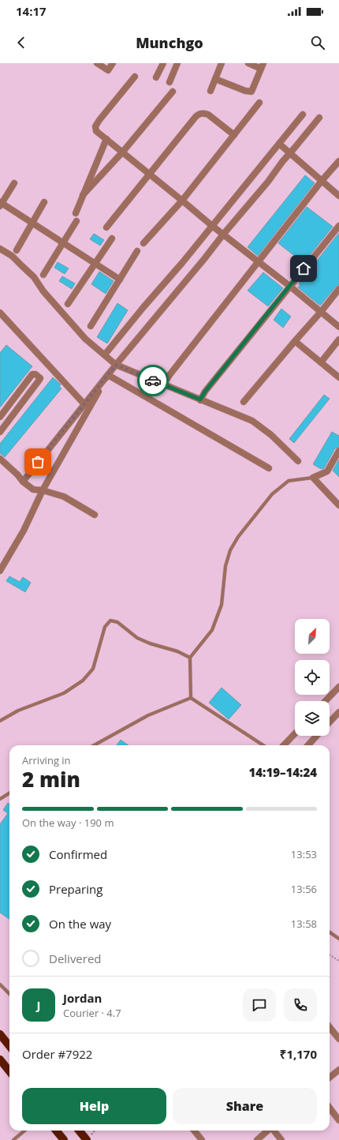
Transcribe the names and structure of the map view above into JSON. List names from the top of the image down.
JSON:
{
  "north": "top right",
  "page": {
    "status": "14:17",
    "header": "Munchgo",
    "heading": ["2 min", "Arriving in", "14:19–14:24"],
    "panel": [
      "Jordan",
      "Courier · 4.7",
      "Order #7922",
      "₹1,170"
    ],
    "bar": "On the way · 190 m",
    "list": [
      ["Confirmed", "13:53"],
      ["Preparing", "13:56"],
      ["On the way", "13:58"],
      "Delivered"
    ],
    "round": "J",
    "buttons": ["Help", "Share"]
  }
}
